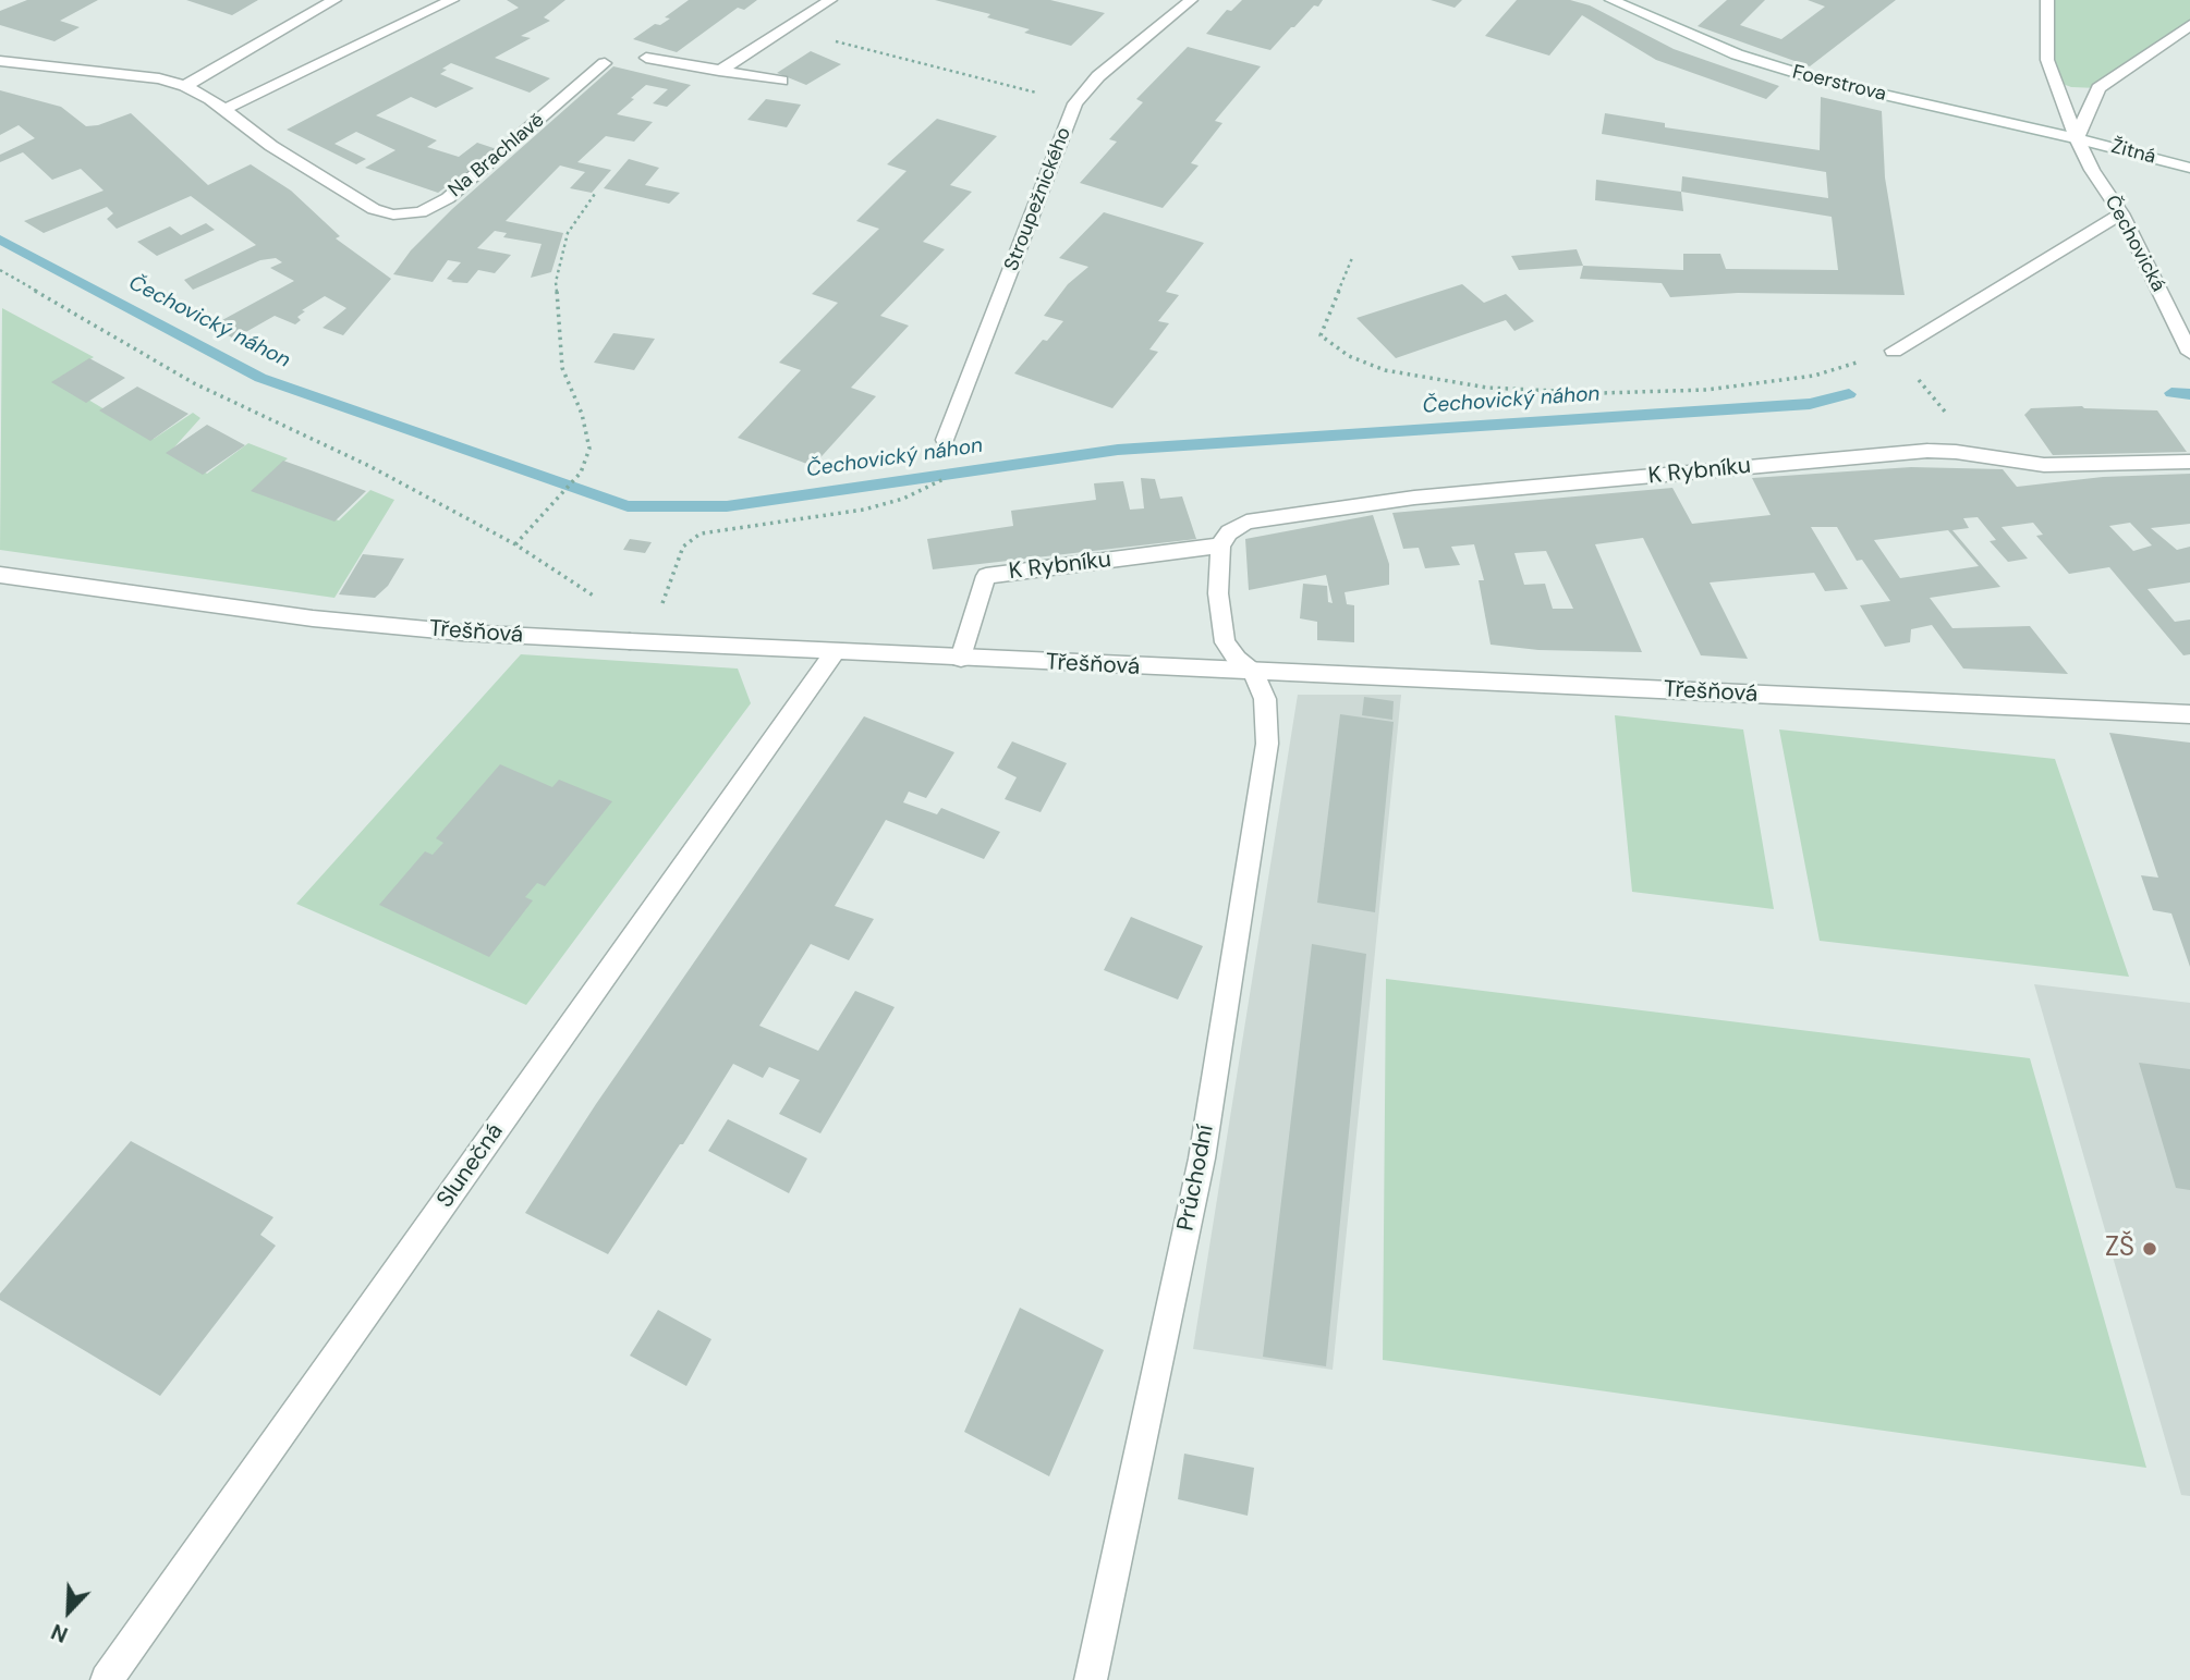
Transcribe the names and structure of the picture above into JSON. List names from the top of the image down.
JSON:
{
  "streets": {
    "street": [
      "Foerstrova",
      "Žitná",
      "Na Brachlavě",
      "Stroupežnického",
      "Čechovická",
      "K Rybníku",
      "Třešňová",
      "Slunečná",
      "Průchodní"
    ]
  },
  "crossings": [
    ["Foerstrova", "Žitná"],
    ["Foerstrova", "Čechovická"],
    ["Žitná", "Čechovická"],
    ["K Rybníku", "Třešňová"],
    ["Třešňová", "Slunečná"],
    ["Třešňová", "Průchodní"]
  ],
  "water": ["Čechovický náhon"],
  "places": ["ZŠ"],
  "north": "bottom left"
}
